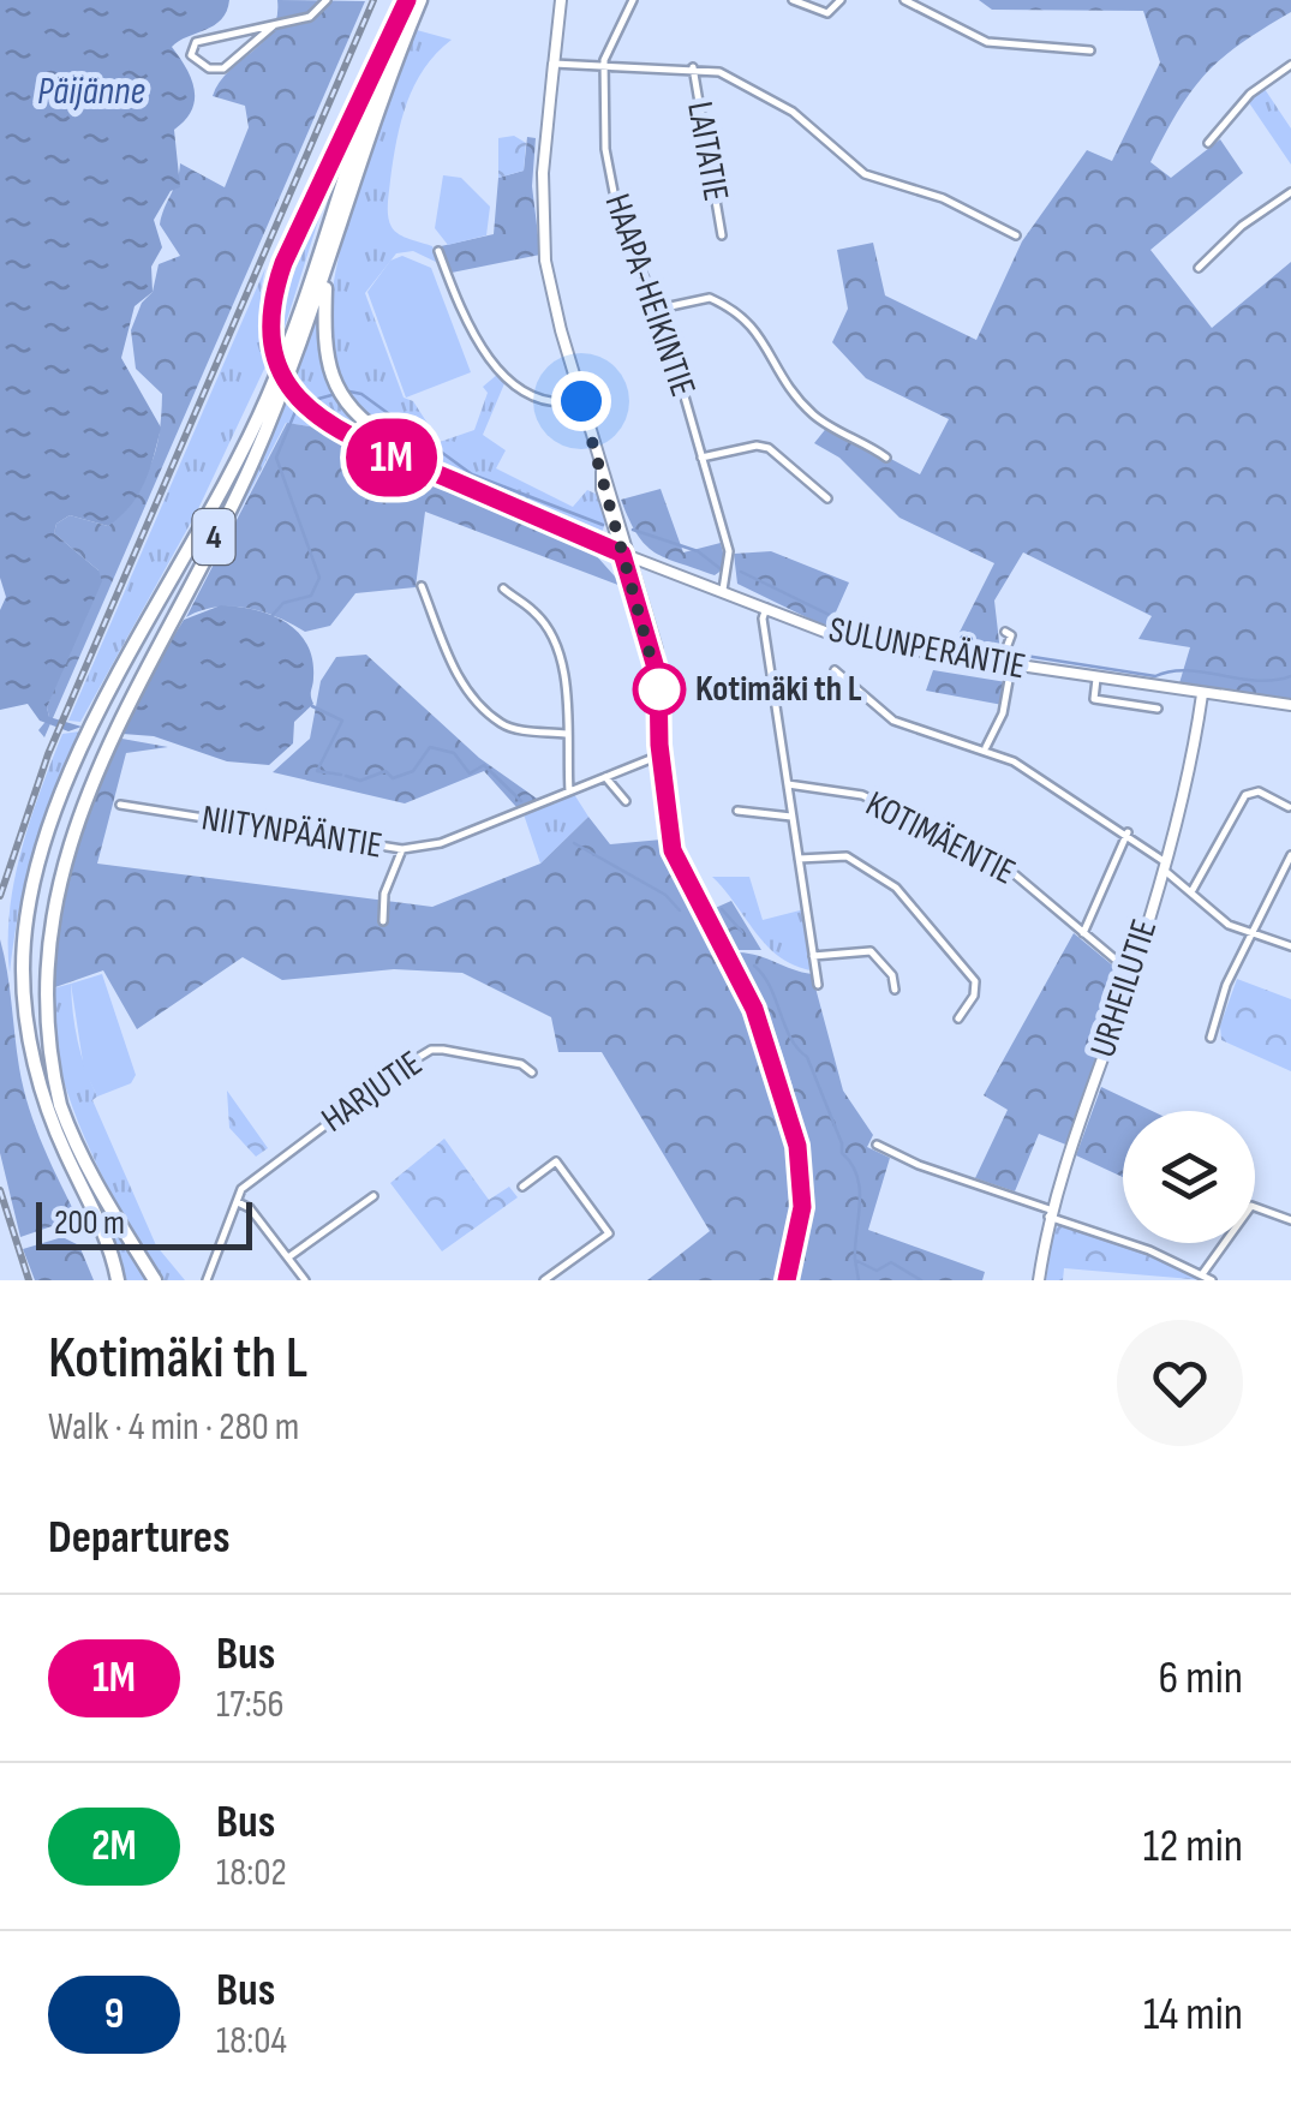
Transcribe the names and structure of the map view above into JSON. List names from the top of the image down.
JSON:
{
  "streets": {
    "highway": ["4"],
    "street": [
      "LAITATIE",
      "HAAPA-HEIKINTIE",
      "SULUNPERÄNTIE",
      "NIITYNPÄÄNTIE",
      "KOTIMÄENTIE",
      "URHEILUTIE",
      "HARJUTIE"
    ]
  },
  "crossings": [
    ["HAAPA-HEIKINTIE", "SULUNPERÄNTIE"],
    ["SULUNPERÄNTIE", "URHEILUTIE"],
    ["KOTIMÄENTIE", "URHEILUTIE"]
  ],
  "water": ["Päijänne"],
  "places": ["Kotimäki th L"],
  "lines": ["bus line 1M"],
  "scale_bar": "200 m",
  "page": {
    "on_map": "1M",
    "scale": "200 m",
    "heading": [
      ["Kotimäki th L", "Walk · 4 min · 280 m"],
      "Departures"
    ],
    "list": [
      {
        "mark": "1M",
        "name": "Bus",
        "note": "17:56",
        "value": "6 min"
      },
      {
        "mark": "2M",
        "name": "Bus",
        "note": "18:02",
        "value": "12 min"
      },
      {
        "mark": "9",
        "name": "Bus",
        "note": "18:04",
        "value": "14 min"
      }
    ]
  }
}
